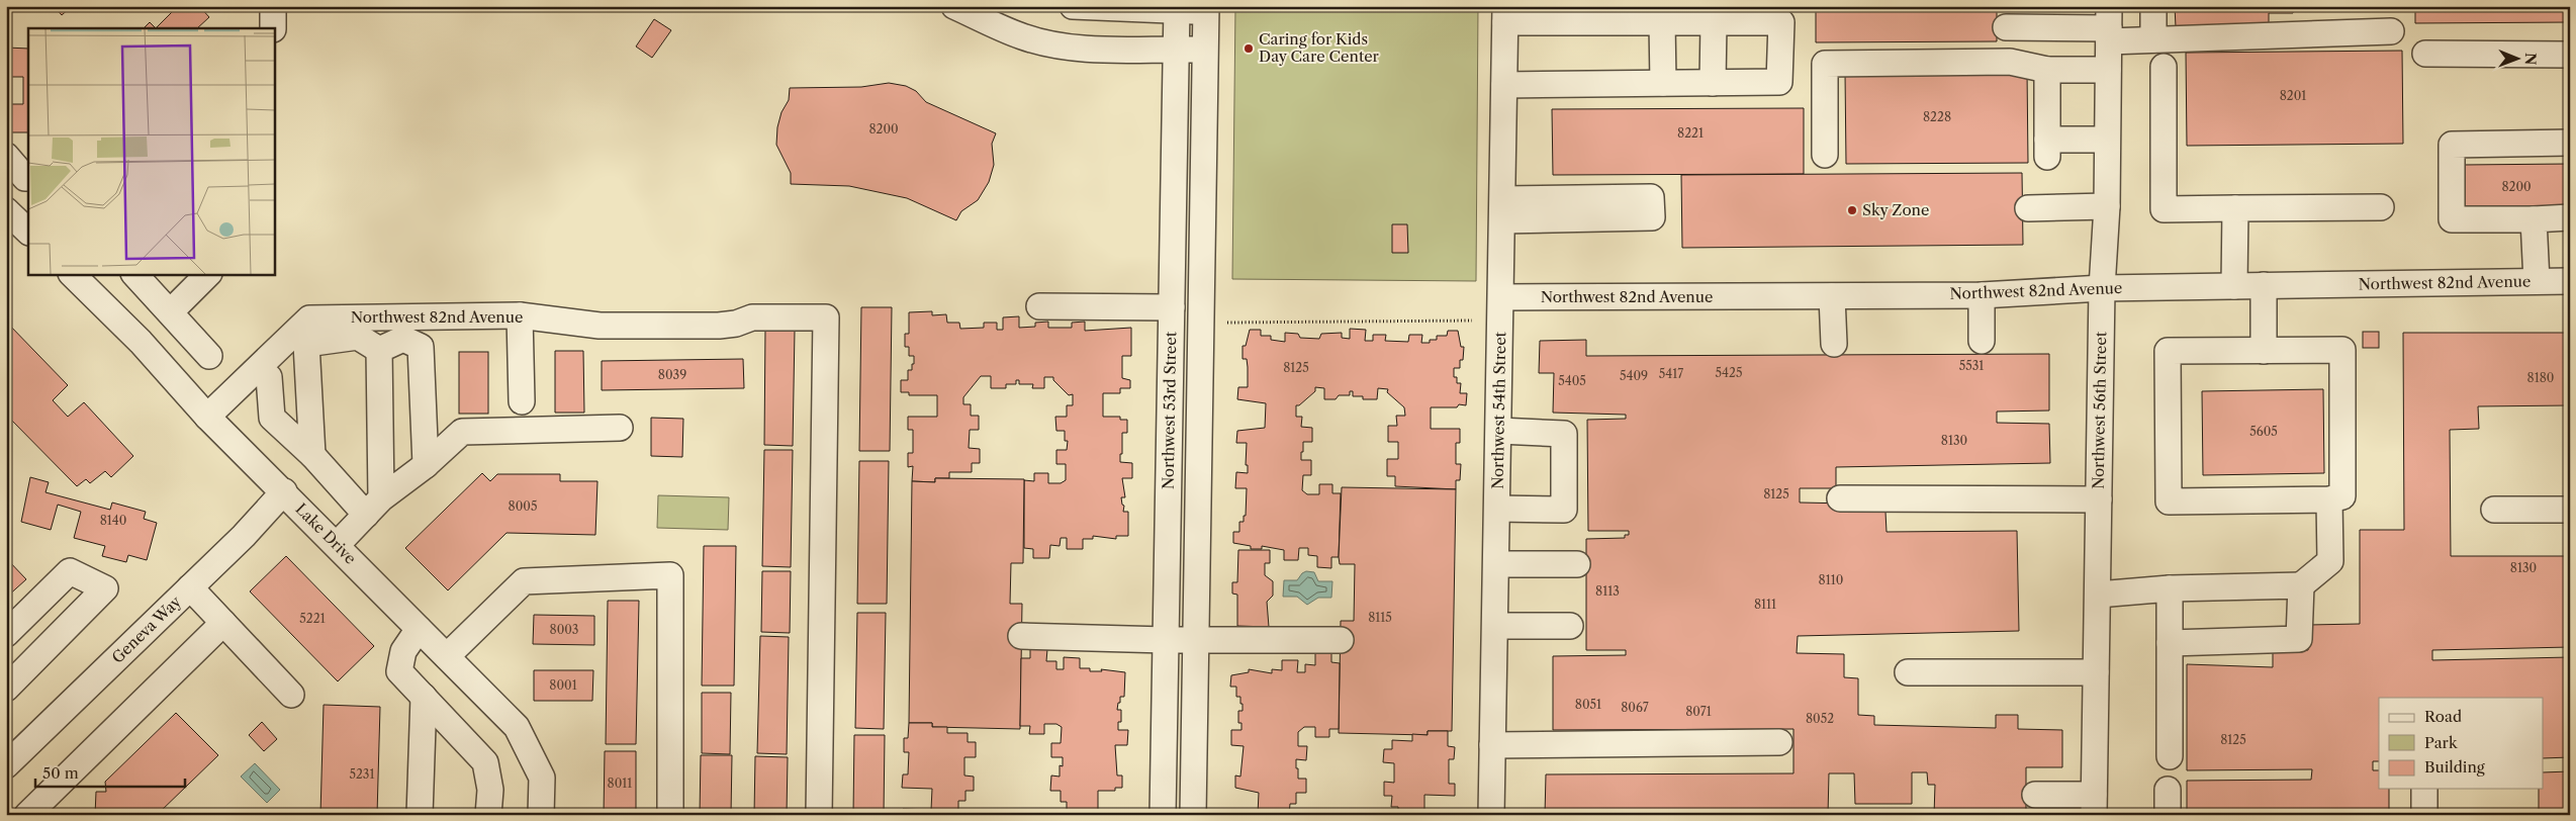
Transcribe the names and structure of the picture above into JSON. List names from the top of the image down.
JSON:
{
  "streets": {
    "street": [
      "Northwest 82nd Avenue",
      "Northwest 53rd Street",
      "Northwest 54th Street",
      "Northwest 56th Street",
      "Lake Drive",
      "Geneva Way"
    ]
  },
  "crossings": [
    ["Northwest 82nd Avenue", "Northwest 54th Street"],
    ["Northwest 82nd Avenue", "Northwest 56th Street"],
    ["Northwest 82nd Avenue", "Lake Drive"],
    ["Lake Drive", "Geneva Way"]
  ],
  "places": ["Caring for Kids Day Care Center", "Sky Zone"],
  "house_numbers": [
    "8201",
    "8228",
    "8200",
    "8221",
    "8200",
    "5531",
    "8125",
    "5425",
    "5417",
    "8039",
    "5409",
    "8180",
    "5405",
    "5605",
    "8130",
    "8125",
    "8005",
    "8140",
    "8130",
    "8110",
    "8113",
    "8111",
    "8115",
    "5221",
    "8003",
    "8001",
    "8051",
    "8067",
    "8071",
    "8052",
    "8125",
    "5231",
    "8011"
  ],
  "legend": ["Road", "Park", "Building"],
  "scale_bar": "50 m",
  "north": "right"
}
